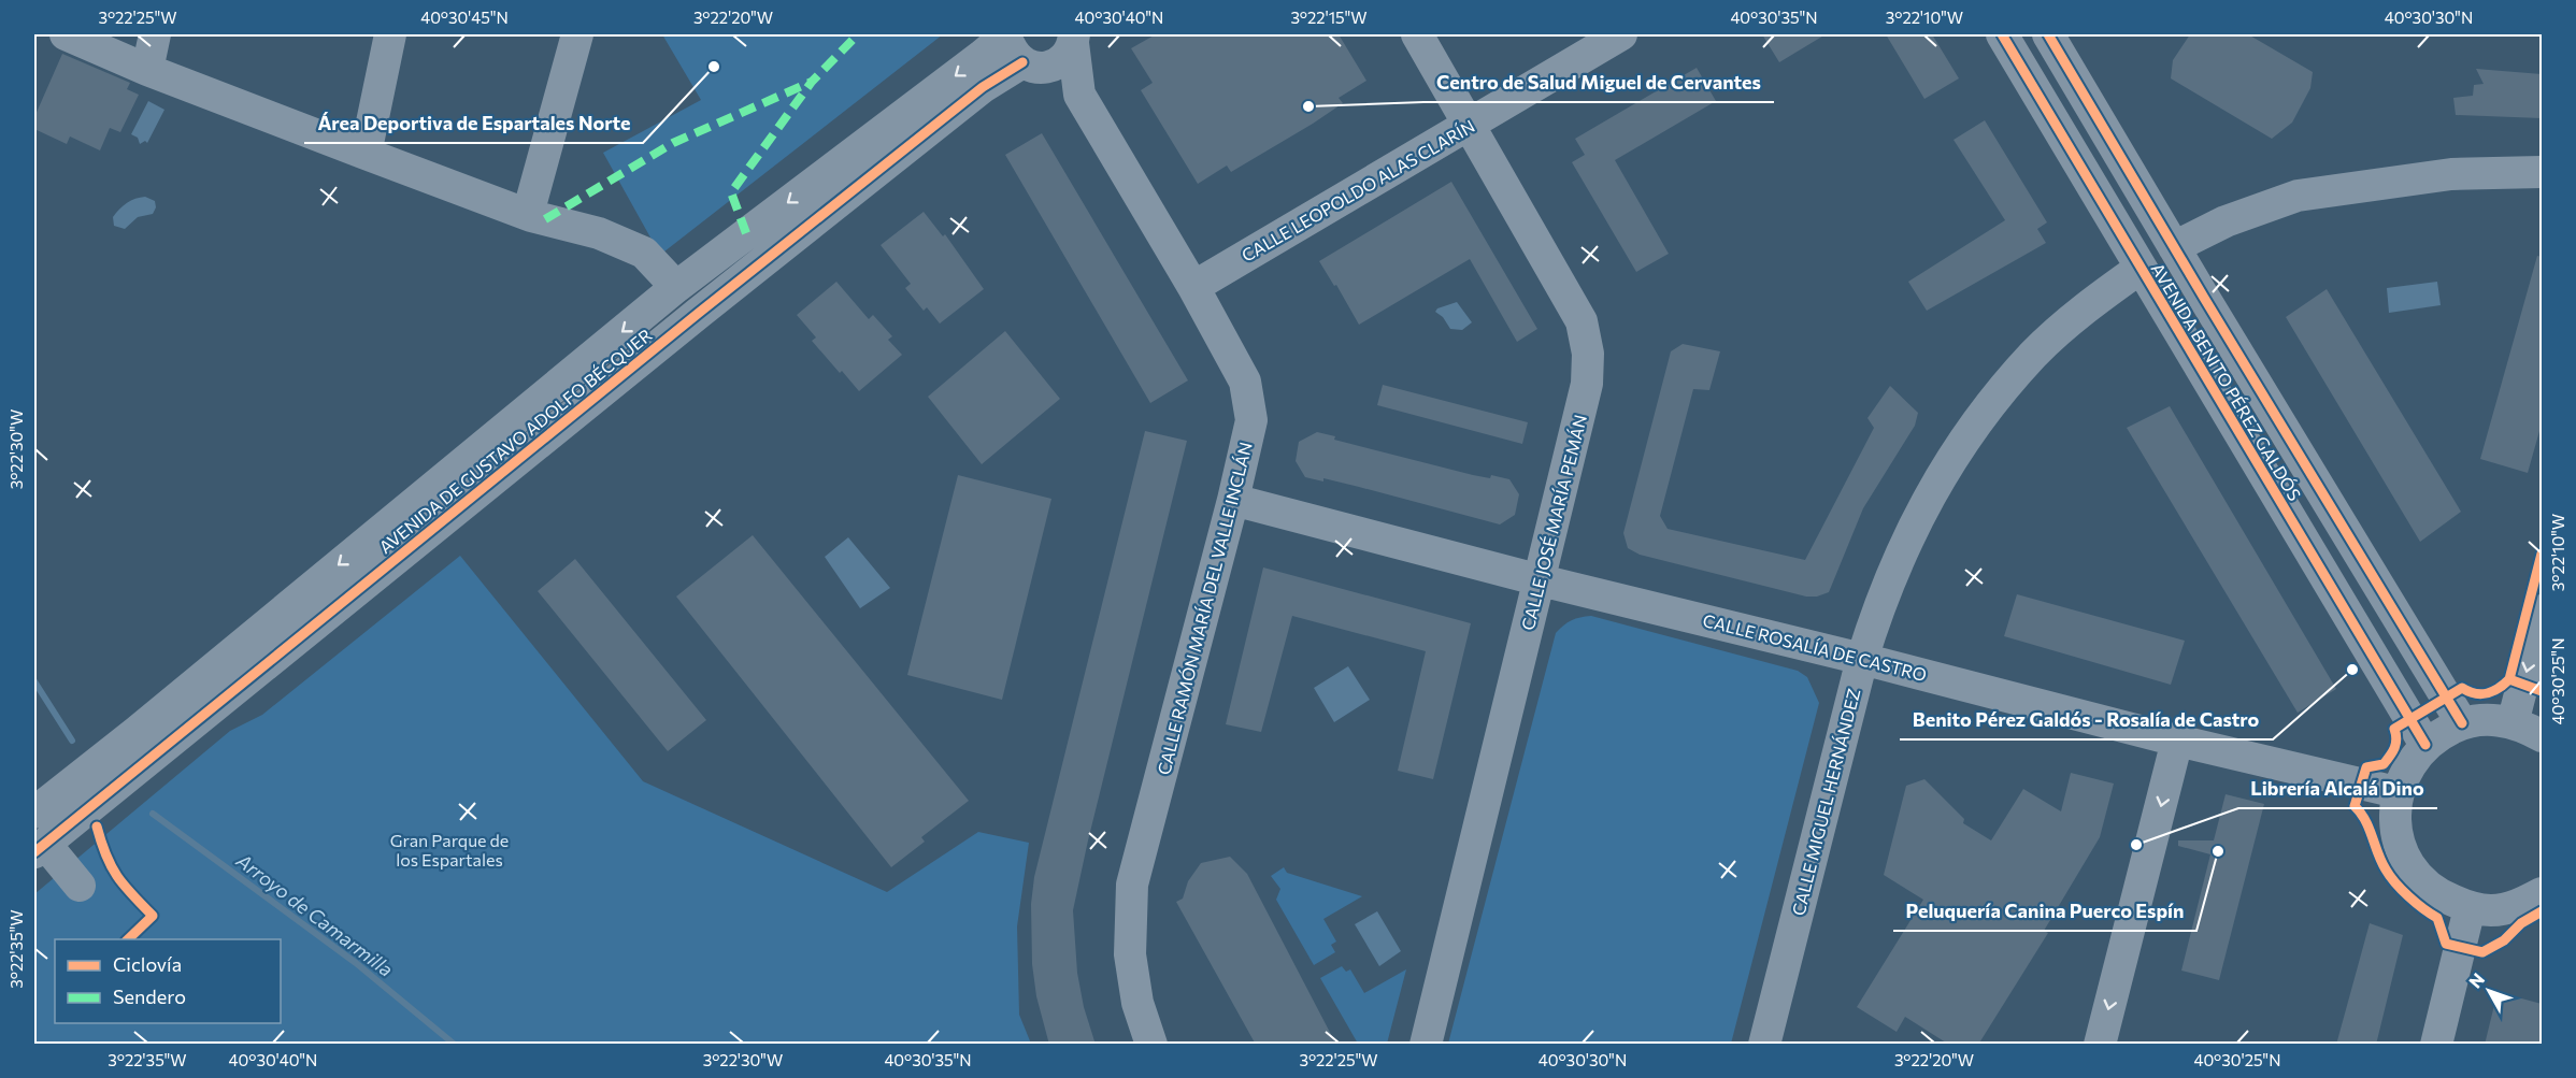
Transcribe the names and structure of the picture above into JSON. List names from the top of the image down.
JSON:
{
  "streets": {
    "street": [
      "CALLE LEOPOLDO ALAS CLARÍN",
      "AVENIDA BENITO PÉREZ GALDÓS",
      "AVENIDA DE GUSTAVO ADOLFO BÉCQUER",
      "CALLE JOSÉ MARÍA PEMÁN",
      "CALLE RAMÓN MARÍA DEL VALLE INCLÁN",
      "CALLE ROSALÍA DE CASTRO",
      "CALLE MIGUEL HERNÁNDEZ"
    ]
  },
  "crossings": [
    ["CALLE LEOPOLDO ALAS CLARÍN", "CALLE JOSÉ MARÍA PEMÁN"],
    ["CALLE LEOPOLDO ALAS CLARÍN", "CALLE RAMÓN MARÍA DEL VALLE INCLÁN"],
    ["AVENIDA BENITO PÉREZ GALDÓS", "CALLE MIGUEL HERNÁNDEZ"],
    ["AVENIDA DE GUSTAVO ADOLFO BÉCQUER", "CALLE RAMÓN MARÍA DEL VALLE INCLÁN"],
    ["CALLE JOSÉ MARÍA PEMÁN", "CALLE ROSALÍA DE CASTRO"],
    ["CALLE RAMÓN MARÍA DEL VALLE INCLÁN", "CALLE ROSALÍA DE CASTRO"],
    ["CALLE ROSALÍA DE CASTRO", "CALLE MIGUEL HERNÁNDEZ"]
  ],
  "water": ["Arroyo de Camarmilla"],
  "parks": ["Gran Parque de los Espartales"],
  "places": [
    "Área Deportiva de Espartales Norte",
    "Centro de Salud Miguel de Cervantes",
    "Benito Pérez Galdós - Rosalía de Castro",
    "Librería Alcalá Dino",
    "Peluquería Canina Puerco Espín"
  ],
  "legend": ["Ciclovía", "Sendero"],
  "north": "top left",
  "coordinates": [
    "3°22'25\"W",
    "40°30'45\"N",
    "3°22'20\"W",
    "40°30'40\"N",
    "3°22'15\"W",
    "40°30'35\"N",
    "3°22'10\"W",
    "40°30'30\"N",
    "3°22'30\"W",
    "40°30'25\"N",
    "3°22'35\"W"
  ]
}
